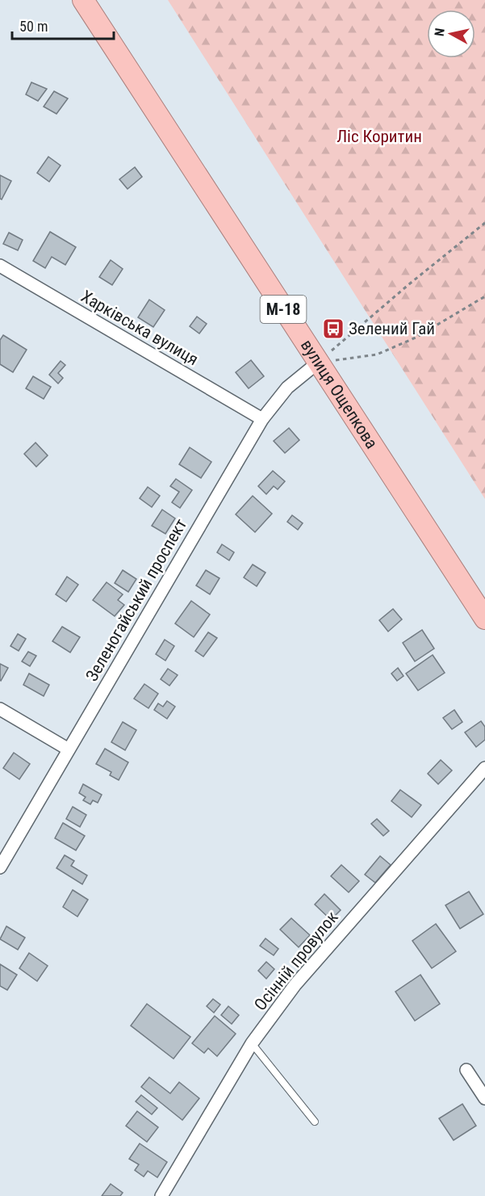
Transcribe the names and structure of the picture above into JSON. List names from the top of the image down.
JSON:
{
  "streets": {
    "highway": ["М-18", "вулиця Ощепкова"],
    "street": ["Харківська вулиця", "Зеленогайський проспект", "Осінній провулок"]
  },
  "crossings": [
    ["Харківська вулиця", "Зеленогайський проспект"],
    ["вулиця Ощепкова", "Зеленогайський проспект"]
  ],
  "parks": ["Ліс Коритин"],
  "places": {
    "bus stop": ["Зелений Гай"]
  },
  "scale_bar": "50 m",
  "north": "left"
}
